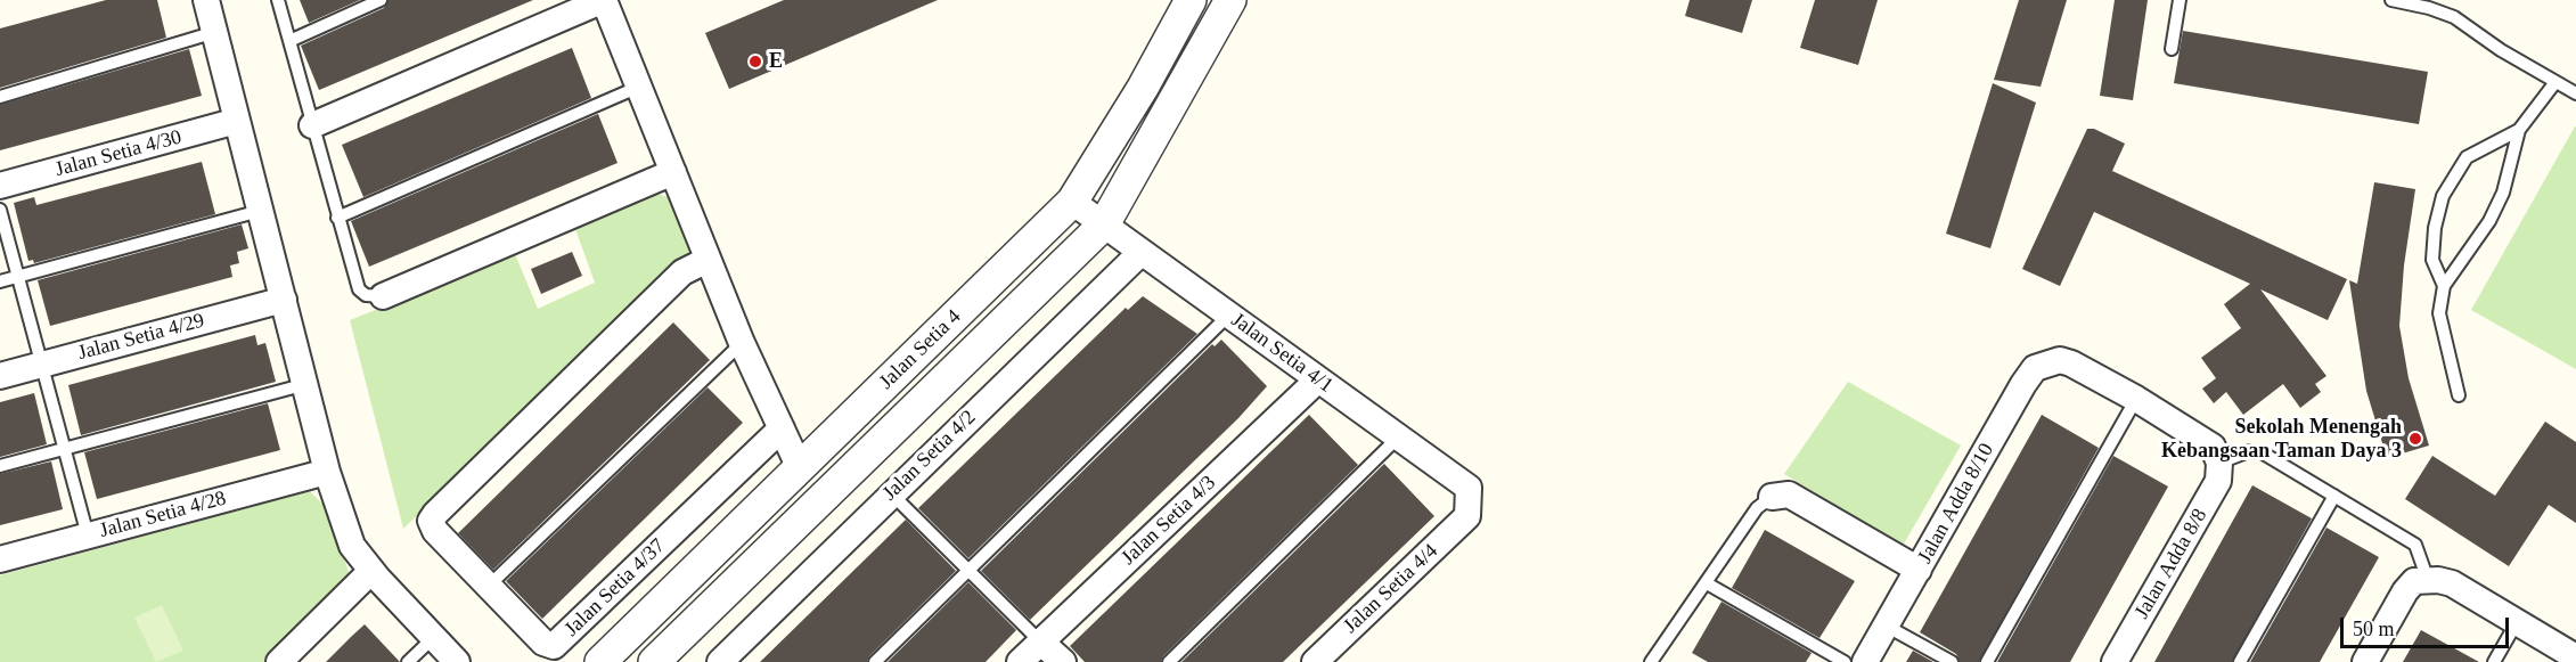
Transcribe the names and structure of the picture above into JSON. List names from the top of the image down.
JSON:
{
  "streets": {
    "street": [
      "Jalan Setia 4/30",
      "Jalan Setia 4/29",
      "Jalan Setia 4",
      "Jalan Setia 4/1",
      "Jalan Setia 4/2",
      "Jalan Adda 8/10",
      "Jalan Setia 4/28",
      "Jalan Setia 4/3",
      "Jalan Adda 8/8",
      "Jalan Setia 4/37",
      "Jalan Setia 4/4"
    ]
  },
  "crossings": [
    ["Jalan Setia 4", "Jalan Setia 4/1"],
    ["Jalan Setia 4/1", "Jalan Setia 4/2"],
    ["Jalan Setia 4/1", "Jalan Setia 4/3"],
    ["Jalan Setia 4/1", "Jalan Setia 4/4"]
  ],
  "places": ["E", "Sekolah Menengah Kebangsaan Taman Daya 3"],
  "scale_bar": "50 m"
}
